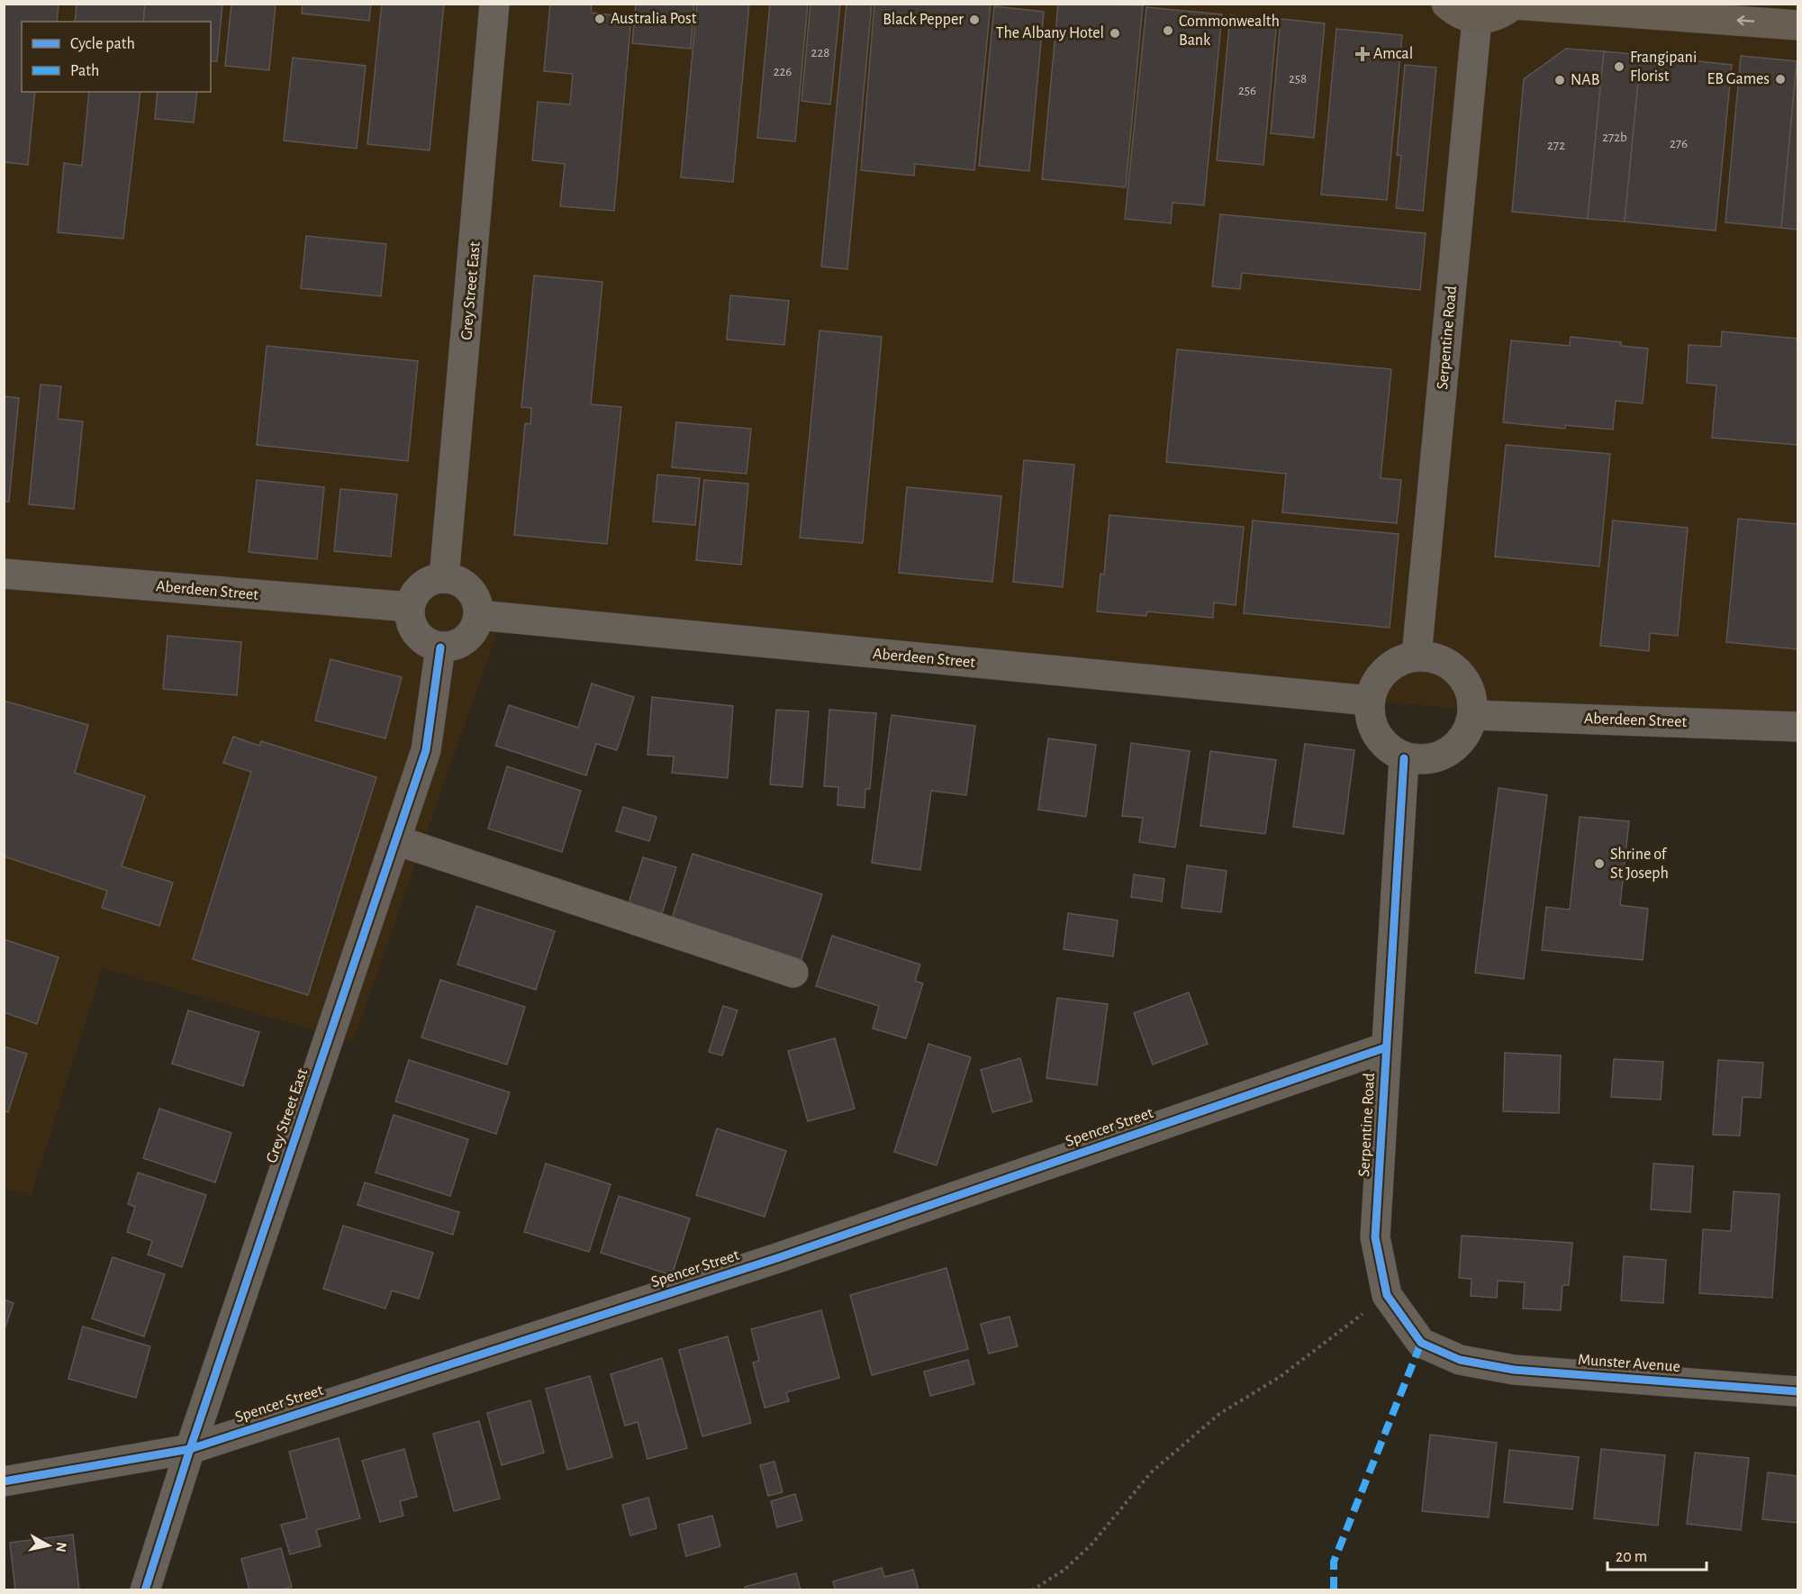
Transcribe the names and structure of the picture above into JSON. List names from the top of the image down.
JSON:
{
  "streets": {
    "street": [
      "Grey Street East",
      "Serpentine Road",
      "Aberdeen Street",
      "Spencer Street",
      "Munster Avenue"
    ]
  },
  "crossings": [
    ["Grey Street East", "Aberdeen Street"],
    ["Grey Street East", "Spencer Street"],
    ["Serpentine Road", "Aberdeen Street"],
    ["Serpentine Road", "Spencer Street"],
    ["Serpentine Road", "Munster Avenue"]
  ],
  "places": {
    "other": [
      "Australia Post",
      "Black Pepper",
      "Commonwealth Bank",
      "The Albany Hotel",
      "Frangipani Florist",
      "EB Games",
      "NAB",
      "Shrine of St Joseph"
    ],
    "health": ["Amcal"]
  },
  "house_numbers": [
    "228",
    "226",
    "258",
    "256",
    "272b",
    "276",
    "272"
  ],
  "legend": ["Cycle path", "Path"],
  "scale_bar": "20 m",
  "north": "right"
}
